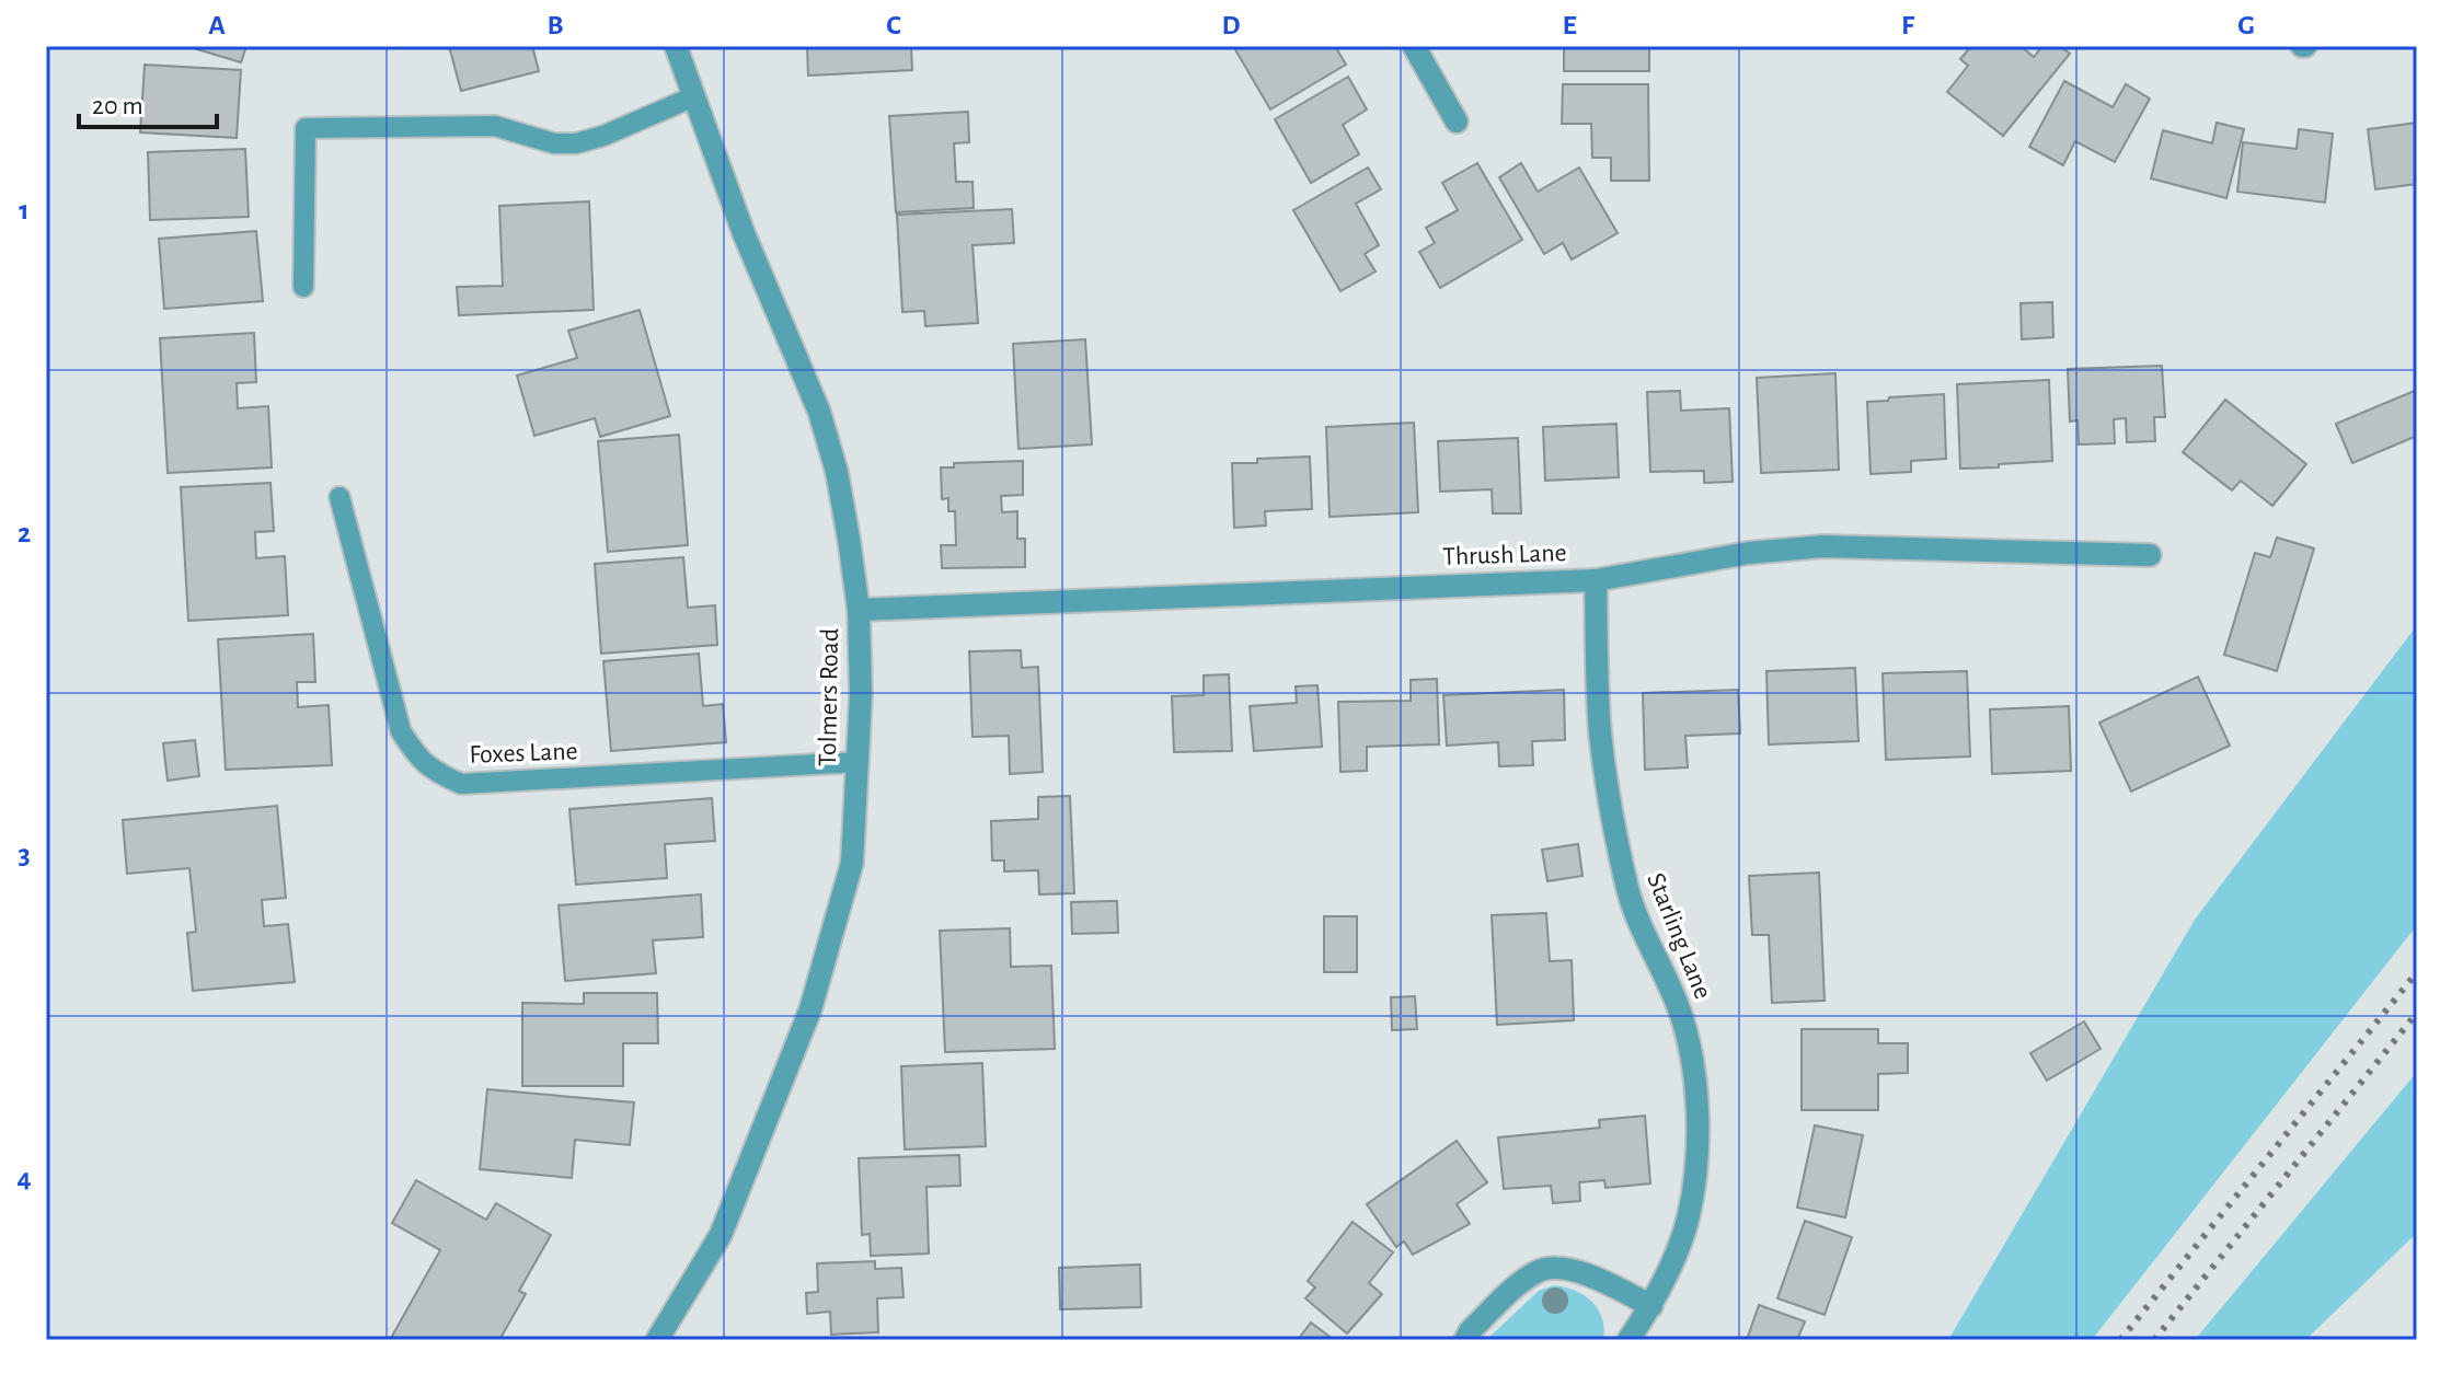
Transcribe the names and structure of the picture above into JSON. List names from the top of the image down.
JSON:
{
  "streets": {
    "street": ["Thrush Lane", "Tolmers Road", "Starling Lane"],
    "lane": ["Foxes Lane"]
  },
  "crossings": [
    ["Thrush Lane", "Tolmers Road"],
    ["Thrush Lane", "Starling Lane"],
    ["Tolmers Road", "Foxes Lane"]
  ],
  "scale_bar": "20 m",
  "grid": {
    "columns": [
      "A",
      "B",
      "C",
      "D",
      "E",
      "F",
      "G"
    ],
    "rows": [
      "1",
      "2",
      "3",
      "4"
    ]
  }
}
